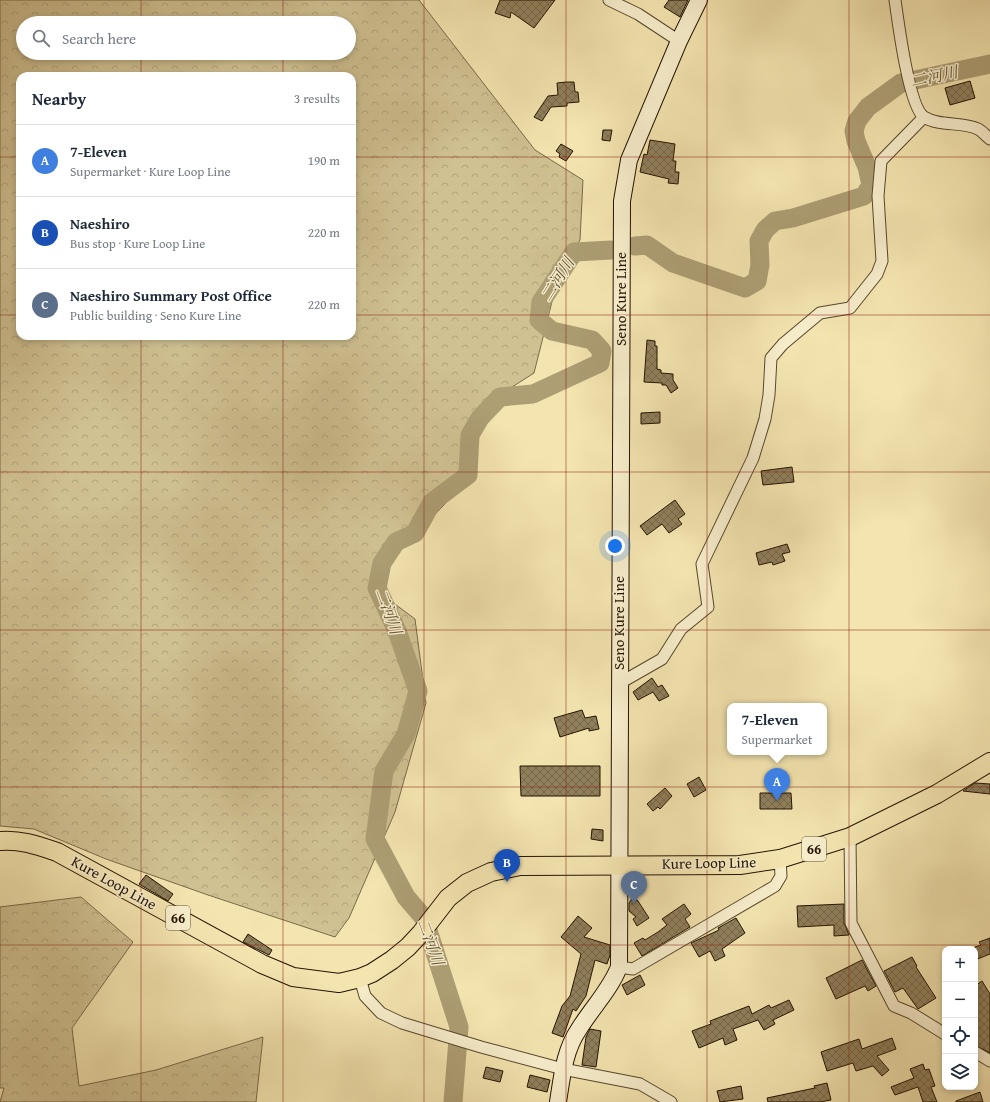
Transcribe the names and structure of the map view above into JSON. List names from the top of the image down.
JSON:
{
  "streets": {
    "main road": ["Seno Kure Line", "66", "Kure Loop Line"]
  },
  "crossings": [
    ["Seno Kure Line", "Kure Loop Line"]
  ],
  "water": ["二河川"],
  "page": {
    "search": "Search here",
    "heading": ["Nearby", "3 results"],
    "list": [
      {
        "mark": "A",
        "name": "7-Eleven",
        "note": "Supermarket · Kure Loop Line",
        "value": "190 m"
      },
      {
        "mark": "B",
        "name": "Naeshiro",
        "note": "Bus stop · Kure Loop Line",
        "value": "220 m"
      },
      {
        "mark": "C",
        "name": "Naeshiro Summary Post Office",
        "note": "Public building · Seno Kure Line",
        "value": "220 m"
      }
    ],
    "popup": ["7-Eleven", "Supermarket"],
    "pins": ["A", "B", "C"],
    "map_buttons": ["+", "−"]
  }
}
